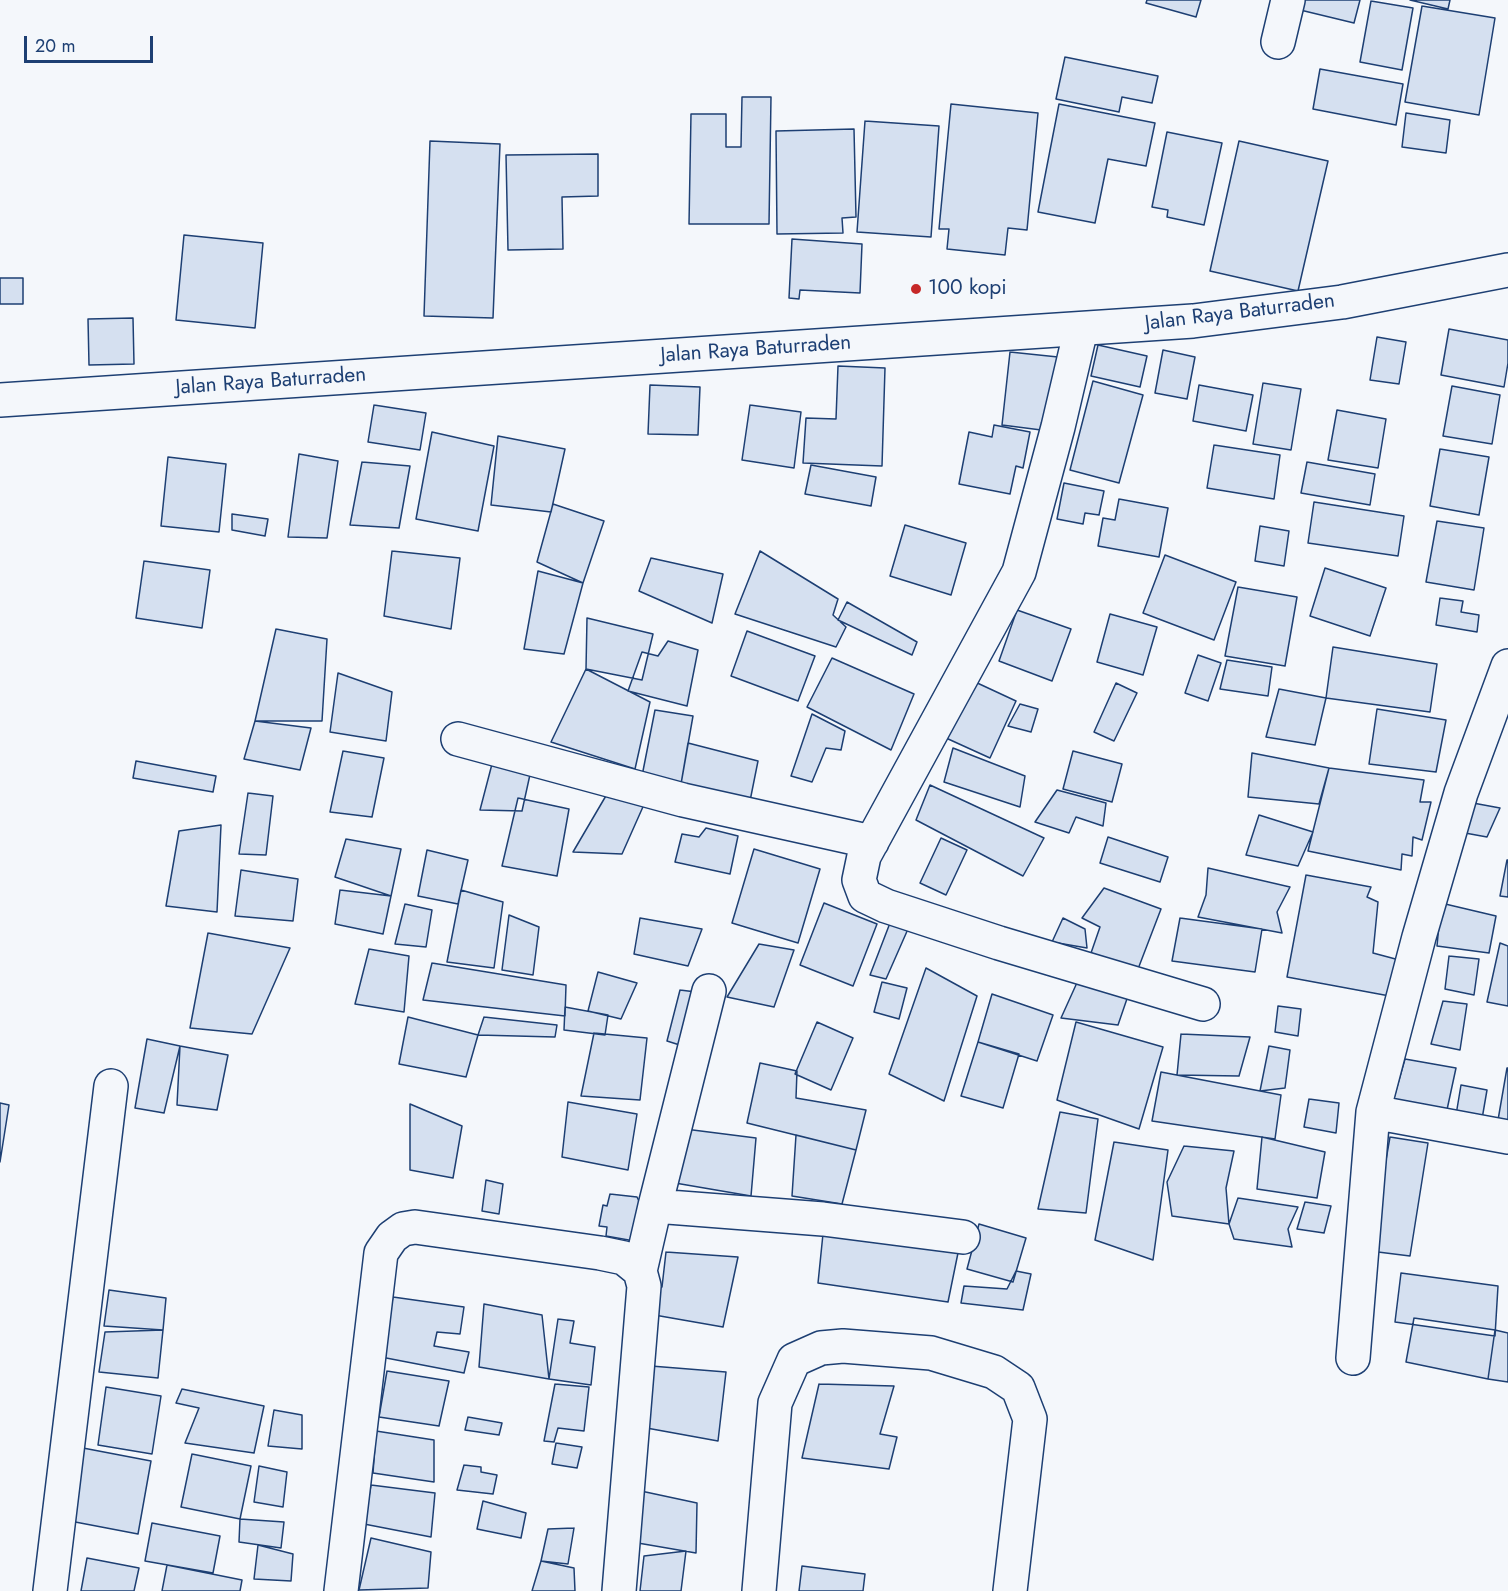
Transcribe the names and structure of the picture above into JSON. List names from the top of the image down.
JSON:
{
  "streets": {
    "street": ["Jalan Raya Baturraden"]
  },
  "places": ["100 kopi"],
  "scale_bar": "20 m"
}
